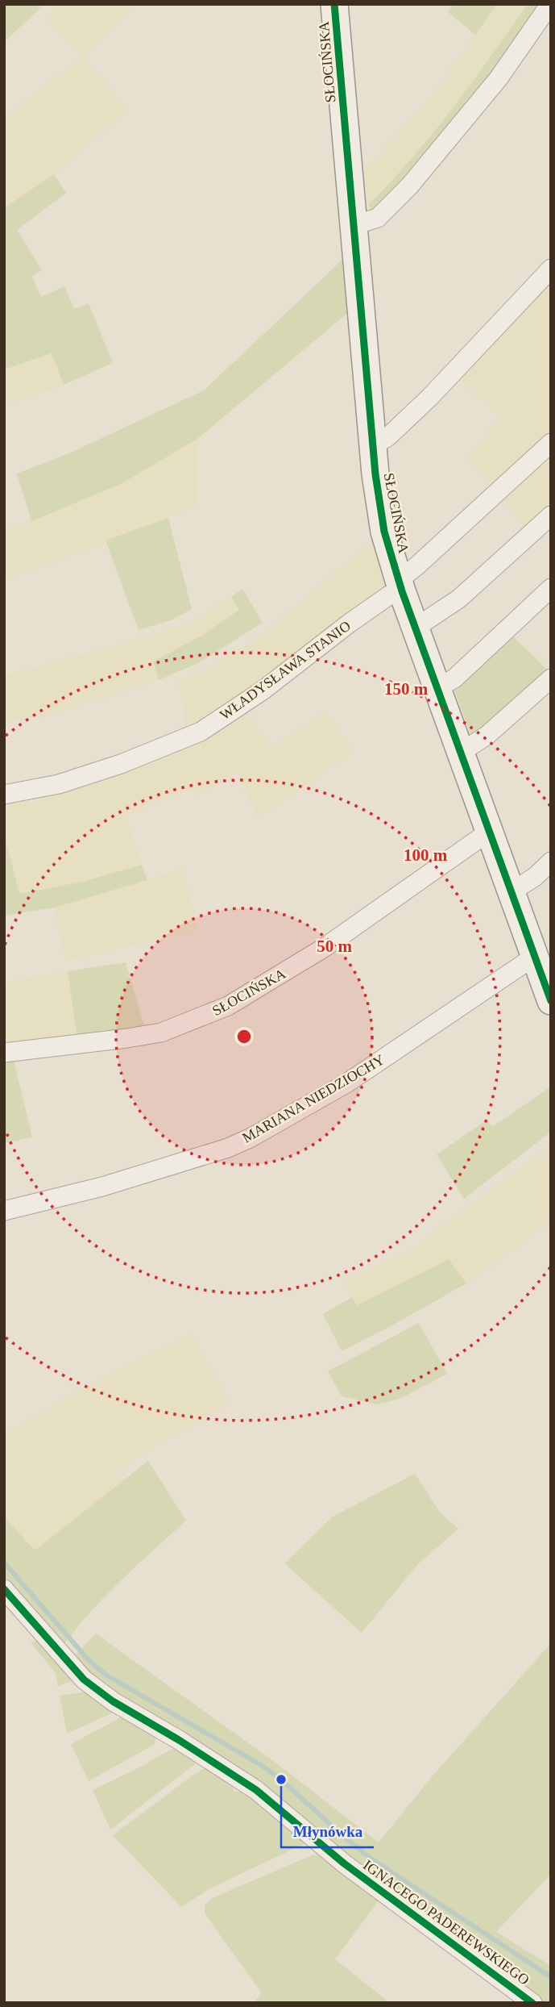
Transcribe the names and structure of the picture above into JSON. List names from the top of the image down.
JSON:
{
  "streets": {
    "street": [
      "SŁOCIŃSKA",
      "WŁADYSŁAWA STANIO",
      "MARIANA NIEDZIOCHY",
      "IGNACEGO PADEREWSKIEGO"
    ]
  },
  "crossings": [
    ["SŁOCIŃSKA", "WŁADYSŁAWA STANIO"],
    ["SŁOCIŃSKA", "MARIANA NIEDZIOCHY"]
  ],
  "places": ["Młynówka"],
  "rings": ["150 m", "100 m", "50 m"]
}
